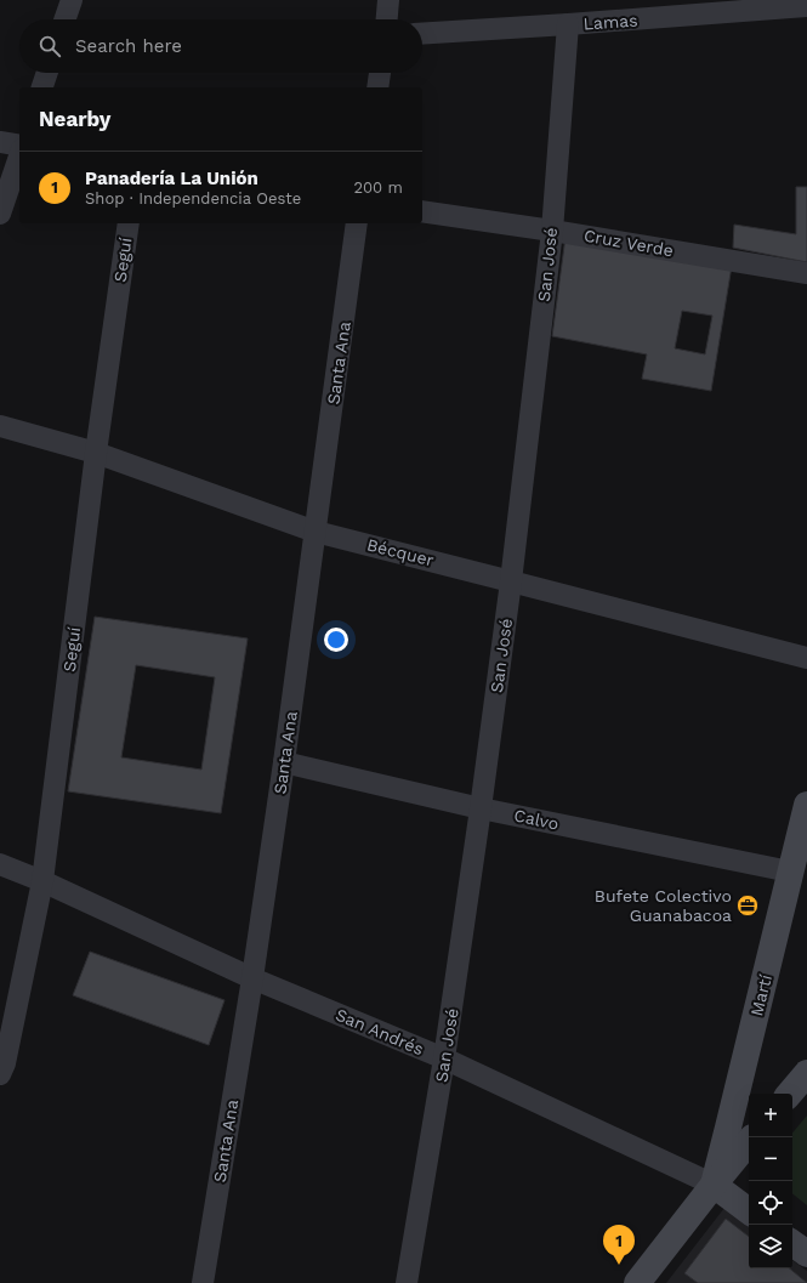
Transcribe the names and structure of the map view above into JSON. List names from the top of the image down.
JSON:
{
  "streets": {
    "main road": ["Martí", "San Andrés"],
    "street": [
      "Lamas",
      "Cruz Verde",
      "Seguí",
      "San José",
      "Santa Ana",
      "Bécquer",
      "Calvo"
    ]
  },
  "crossings": [
    ["Lamas", "San José"],
    ["Cruz Verde", "San José"],
    ["Seguí", "Bécquer"],
    ["Seguí", "San Andrés"],
    ["San José", "Bécquer"],
    ["San José", "Calvo"],
    ["San José", "San Andrés"],
    ["Santa Ana", "Bécquer"],
    ["Santa Ana", "Calvo"],
    ["Santa Ana", "San Andrés"],
    ["Calvo", "Martí"],
    ["Martí", "San Andrés"]
  ],
  "places": {
    "office": ["Bufete Colectivo Guanabacoa"]
  },
  "page": {
    "search": "Search here",
    "heading": "Nearby",
    "list": [
      {
        "mark": "1",
        "name": "Panadería La Unión",
        "note": "Shop · Independencia Oeste",
        "value": "200 m"
      }
    ],
    "map_buttons": ["+", "−"],
    "pins": "1"
  }
}
